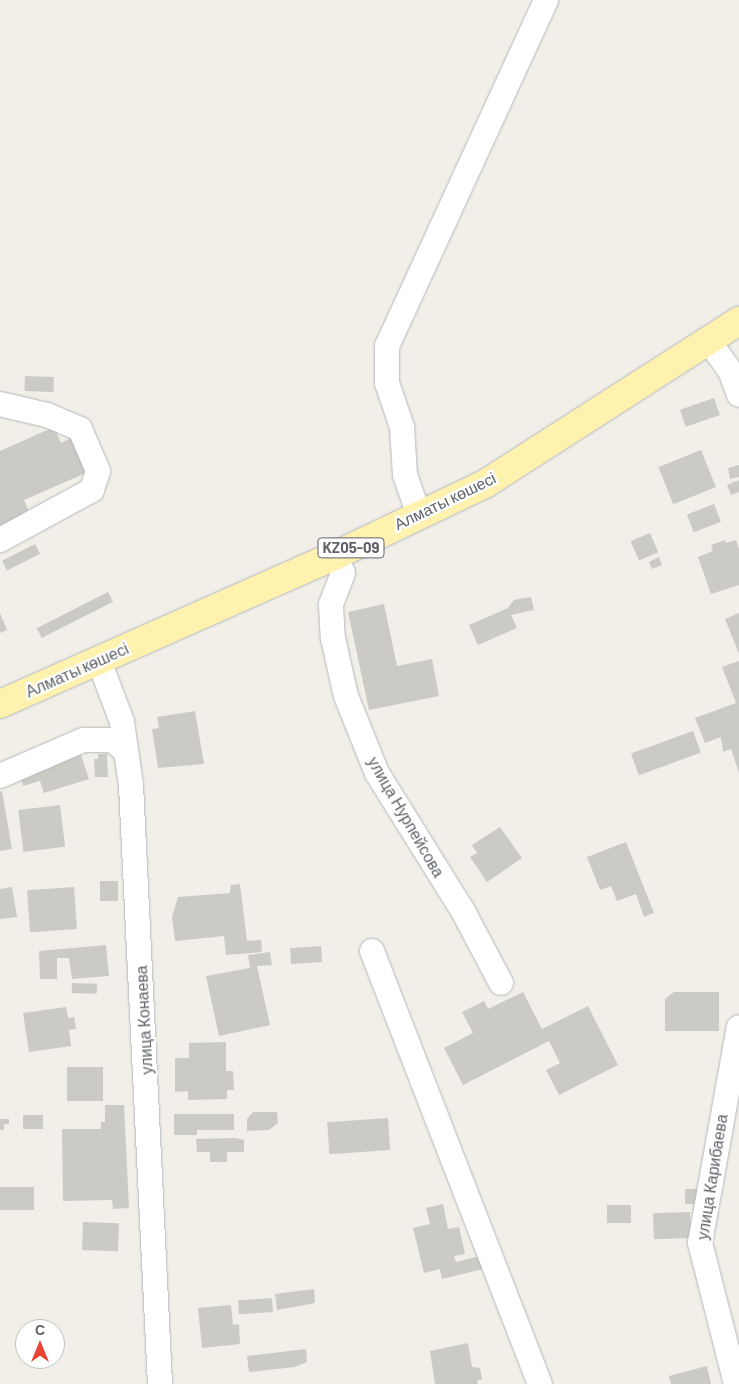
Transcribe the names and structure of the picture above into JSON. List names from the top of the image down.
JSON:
{
  "streets": {
    "main road": ["Алматы көшесі", "KZ05-09"],
    "street": ["улица Нурпейсова", "улица Конаева", "улица Карибаева"]
  },
  "crossings": [
    ["Алматы көшесі", "KZ05-09"],
    ["Алматы көшесі", "улица Нурпейсова"],
    ["Алматы көшесі", "улица Конаева"]
  ],
  "north": "top"
}
